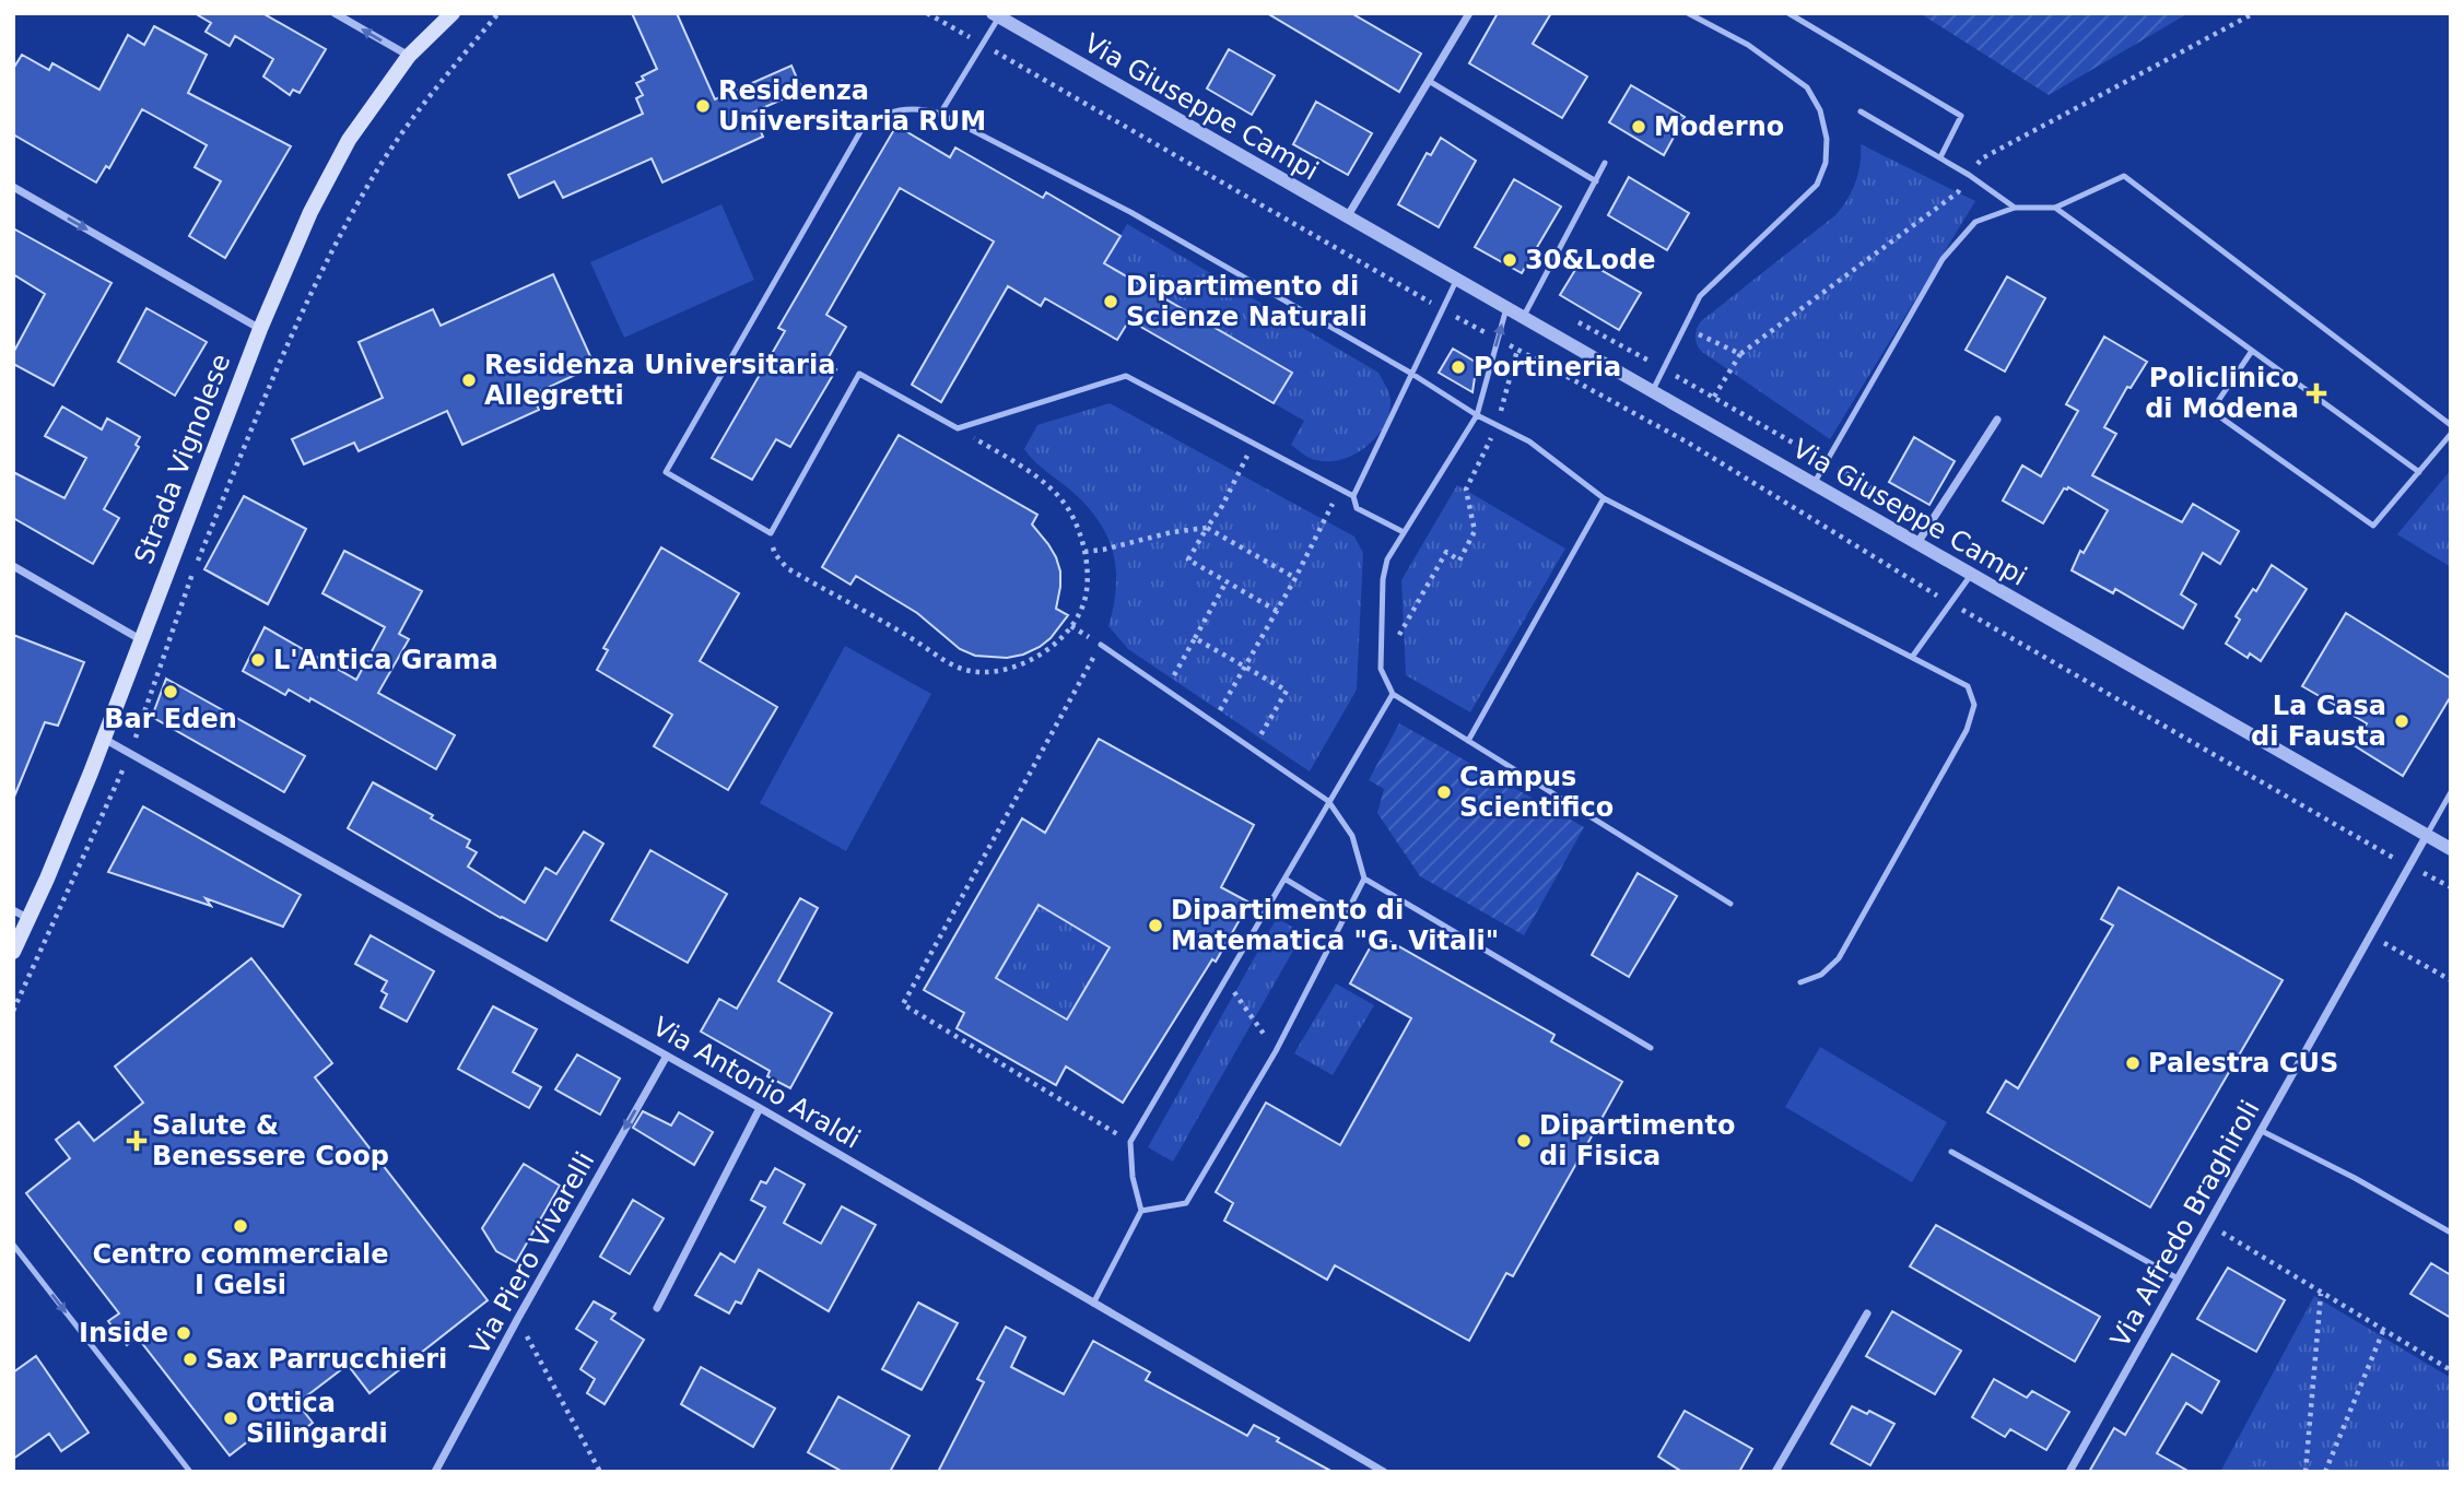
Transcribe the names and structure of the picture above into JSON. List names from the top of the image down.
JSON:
{
  "streets": {
    "main road": ["Strada Vignolese"],
    "street": [
      "Via Giuseppe Campi",
      "Via Antonio Araldi",
      "Via Alfredo Braghiroli",
      "Via Piero Vivarelli"
    ]
  },
  "crossings": [
    ["Via Giuseppe Campi", "Via Alfredo Braghiroli"],
    ["Strada Vignolese", "Via Antonio Araldi"],
    ["Via Antonio Araldi", "Via Piero Vivarelli"]
  ],
  "one_way": ["Via Piero Vivarelli"],
  "places": {
    "other": [
      "Residenza Universitaria RUM",
      "Moderno",
      "30&Lode",
      "Dipartimento di Scienze Naturali",
      "Portineria",
      "Residenza Universitaria Allegretti",
      "L'Antica Grama",
      "Bar Eden",
      "La Casa di Fausta",
      "Campus Scientifico",
      "Dipartimento di Matematica \"G. Vitali\"",
      "Palestra CUS",
      "Dipartimento di Fisica",
      "Centro commerciale I Gelsi",
      "Inside",
      "Sax Parrucchieri",
      "Ottica Silingardi"
    ],
    "health": ["Policlinico di Modena", "Salute & Benessere Coop"]
  }
}
